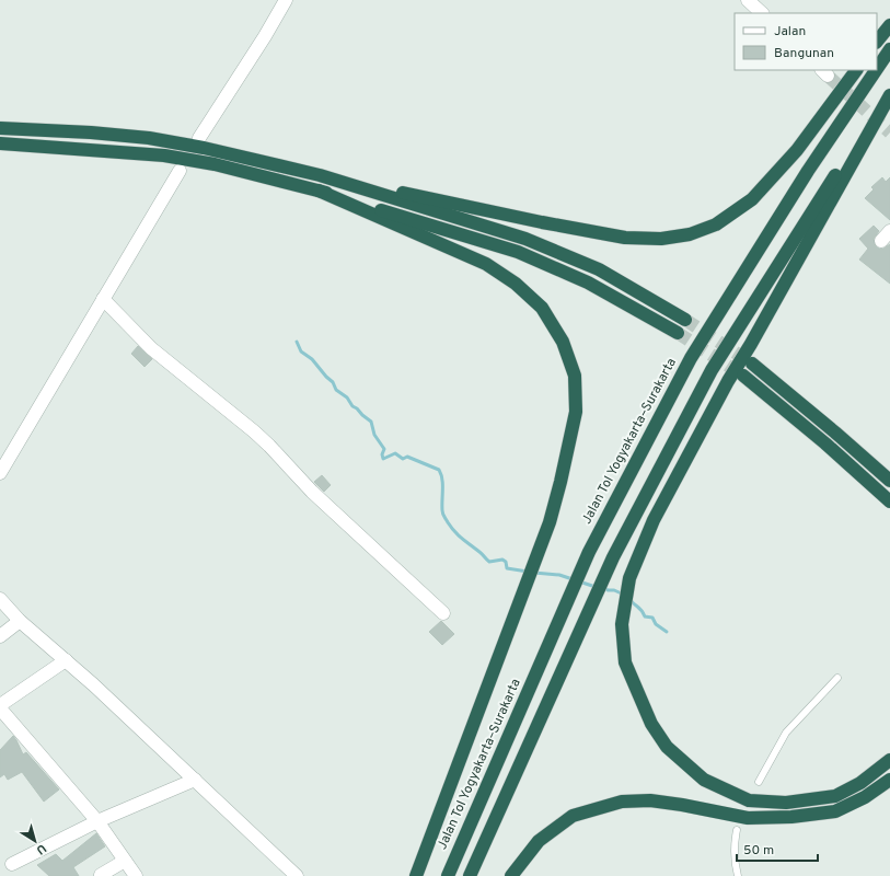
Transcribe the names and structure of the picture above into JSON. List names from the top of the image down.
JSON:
{
  "streets": {
    "highway": ["Jalan Tol Yogyakarta–Surakarta"]
  },
  "legend": ["Jalan", "Bangunan"],
  "scale_bar": "50 m",
  "north": "bottom right"
}
